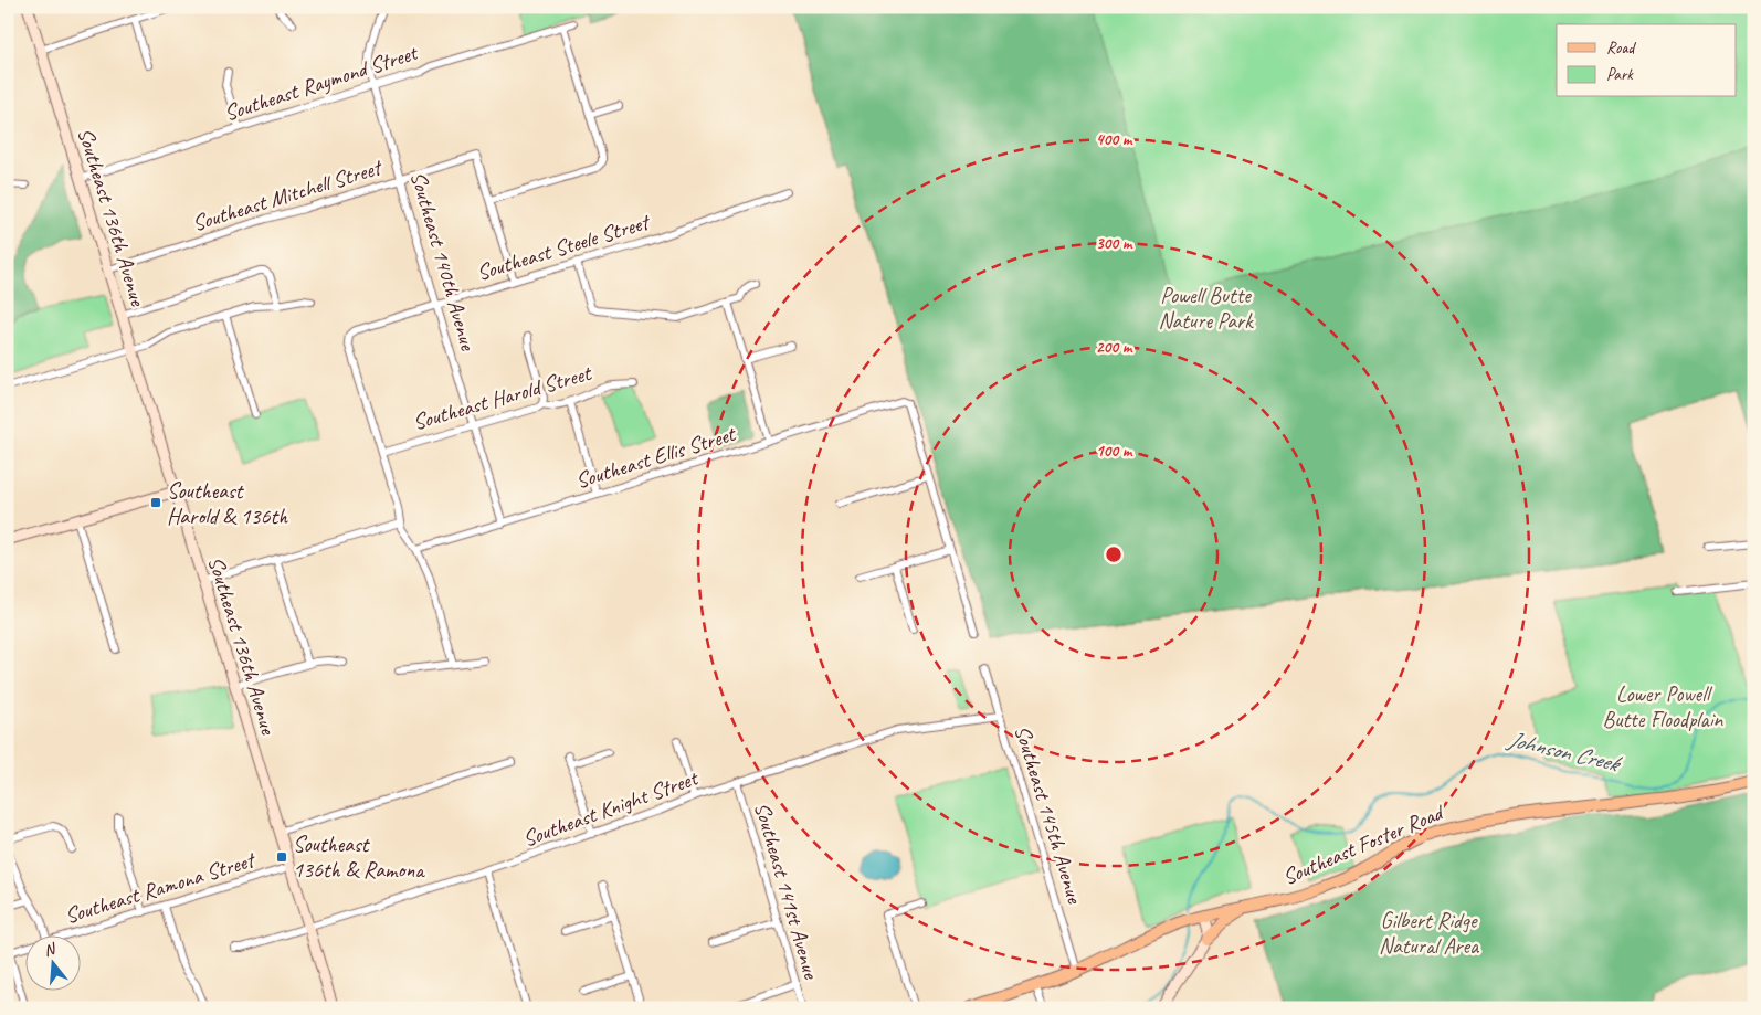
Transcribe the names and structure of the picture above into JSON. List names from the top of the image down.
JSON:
{
  "streets": {
    "main road": ["Southeast Foster Road"],
    "street": [
      "Southeast Raymond Street",
      "Southeast Mitchell Street",
      "Southeast 136th Avenue",
      "Southeast Steele Street",
      "Southeast 140th Avenue",
      "Southeast Harold Street",
      "Southeast Ellis Street",
      "Southeast Knight Street",
      "Southeast 145th Avenue",
      "Southeast Ramona Street",
      "Southeast 141st Avenue"
    ]
  },
  "crossings": [
    ["Southeast Raymond Street", "Southeast 136th Avenue"],
    ["Southeast Raymond Street", "Southeast 140th Avenue"],
    ["Southeast Mitchell Street", "Southeast 136th Avenue"],
    ["Southeast Mitchell Street", "Southeast 140th Avenue"],
    ["Southeast 136th Avenue", "Southeast Knight Street"],
    ["Southeast 136th Avenue", "Southeast Ramona Street"],
    ["Southeast Steele Street", "Southeast 140th Avenue"],
    ["Southeast Steele Street", "Southeast Harold Street"],
    ["Southeast 140th Avenue", "Southeast Harold Street"],
    ["Southeast 140th Avenue", "Southeast Ellis Street"],
    ["Southeast Knight Street", "Southeast 145th Avenue"],
    ["Southeast Knight Street", "Southeast 141st Avenue"],
    ["Southeast 145th Avenue", "Southeast Foster Road"]
  ],
  "water": ["Johnson Creek"],
  "parks": ["Powell Butte Nature Park", "Lower Powell Butte Floodplain", "Gilbert Ridge Natural Area"],
  "places": {
    "transit": ["Southeast Harold & 136th", "Southeast 136th & Ramona"]
  },
  "legend": ["Road", "Park"],
  "north": "top",
  "rings": [
    "400 m",
    "300 m",
    "200 m",
    "100 m"
  ]
}
